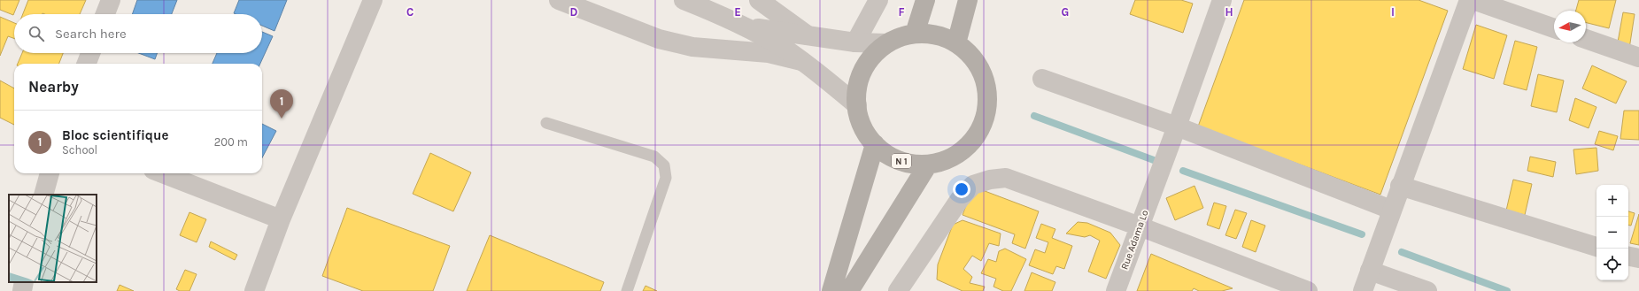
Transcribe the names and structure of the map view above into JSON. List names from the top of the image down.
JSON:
{
  "streets": {
    "highway": ["N 1"],
    "street": ["Rue Adama Lo"]
  },
  "north": "left",
  "page": {
    "search": "Search here",
    "heading": "Nearby",
    "pins": "1",
    "list": [
      {
        "mark": "1",
        "name": "Bloc scientifique",
        "note": "School",
        "value": "200 m"
      }
    ],
    "map_buttons": ["+", "−"]
  },
  "grid": {
    "columns": [
      "C",
      "D",
      "E",
      "F",
      "G",
      "H",
      "I"
    ]
  }
}
